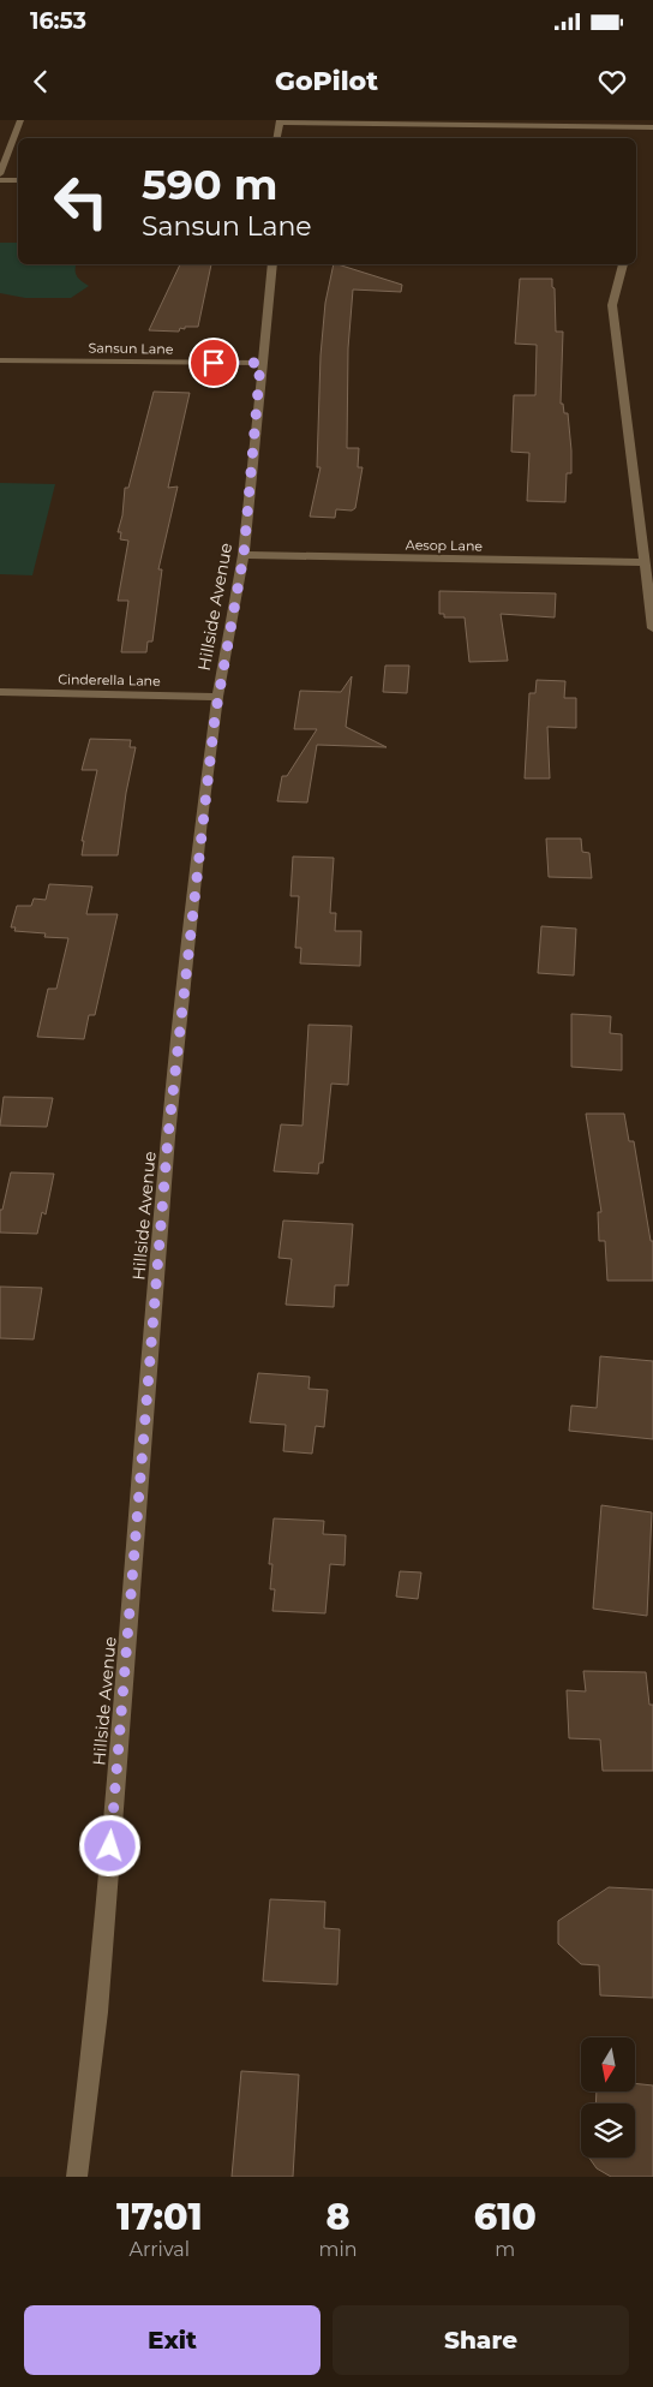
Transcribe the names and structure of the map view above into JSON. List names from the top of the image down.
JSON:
{
  "streets": {
    "street": [
      "Sansun Lane",
      "Aesop Lane",
      "Hillside Avenue",
      "Cinderella Lane"
    ]
  },
  "crossings": [
    ["Sansun Lane", "Hillside Avenue"],
    ["Aesop Lane", "Hillside Avenue"],
    ["Hillside Avenue", "Cinderella Lane"]
  ],
  "north": "bottom",
  "page": {
    "status": "16:53",
    "header": "GoPilot",
    "turn": ["590 m", "Sansun Lane"],
    "eta": [
      "17:01",
      "Arrival",
      "8",
      "min",
      "610",
      "m"
    ],
    "buttons": ["Exit", "Share"]
  }
}
